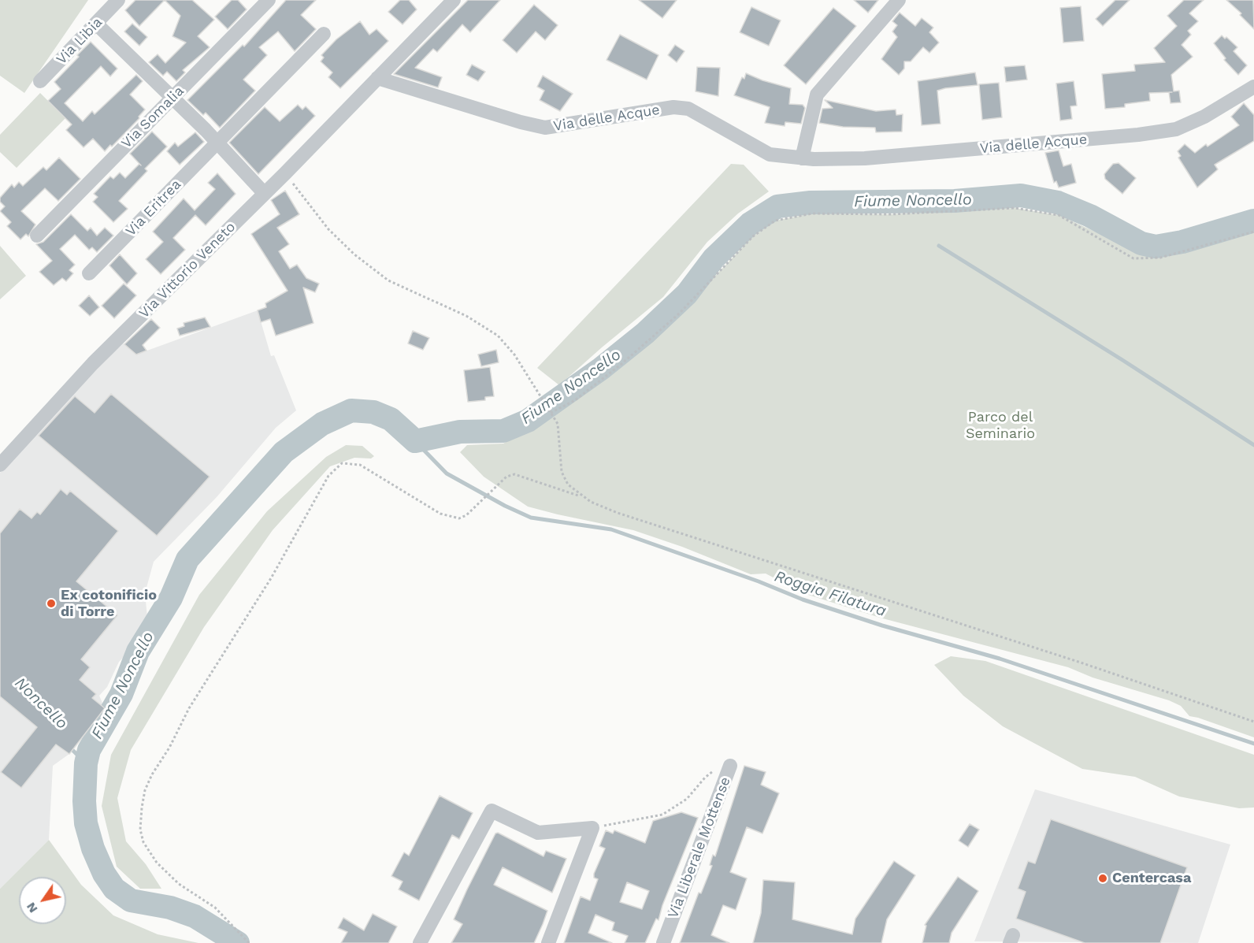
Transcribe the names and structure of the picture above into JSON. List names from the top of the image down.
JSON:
{
  "streets": {
    "street": [
      "Via Libia",
      "Via Somalia",
      "Via delle Acque",
      "Via Eritrea",
      "Via Vittorio Veneto",
      "Via Liberale Mottense"
    ]
  },
  "crossings": [
    ["Via delle Acque", "Via Vittorio Veneto"]
  ],
  "water": ["Fiume Noncello", "Roggia Filatura", "Noncello"],
  "parks": ["Parco del Seminario"],
  "places": ["Ex cotonificio di Torre", "Centercasa"],
  "north": "bottom left"
}
